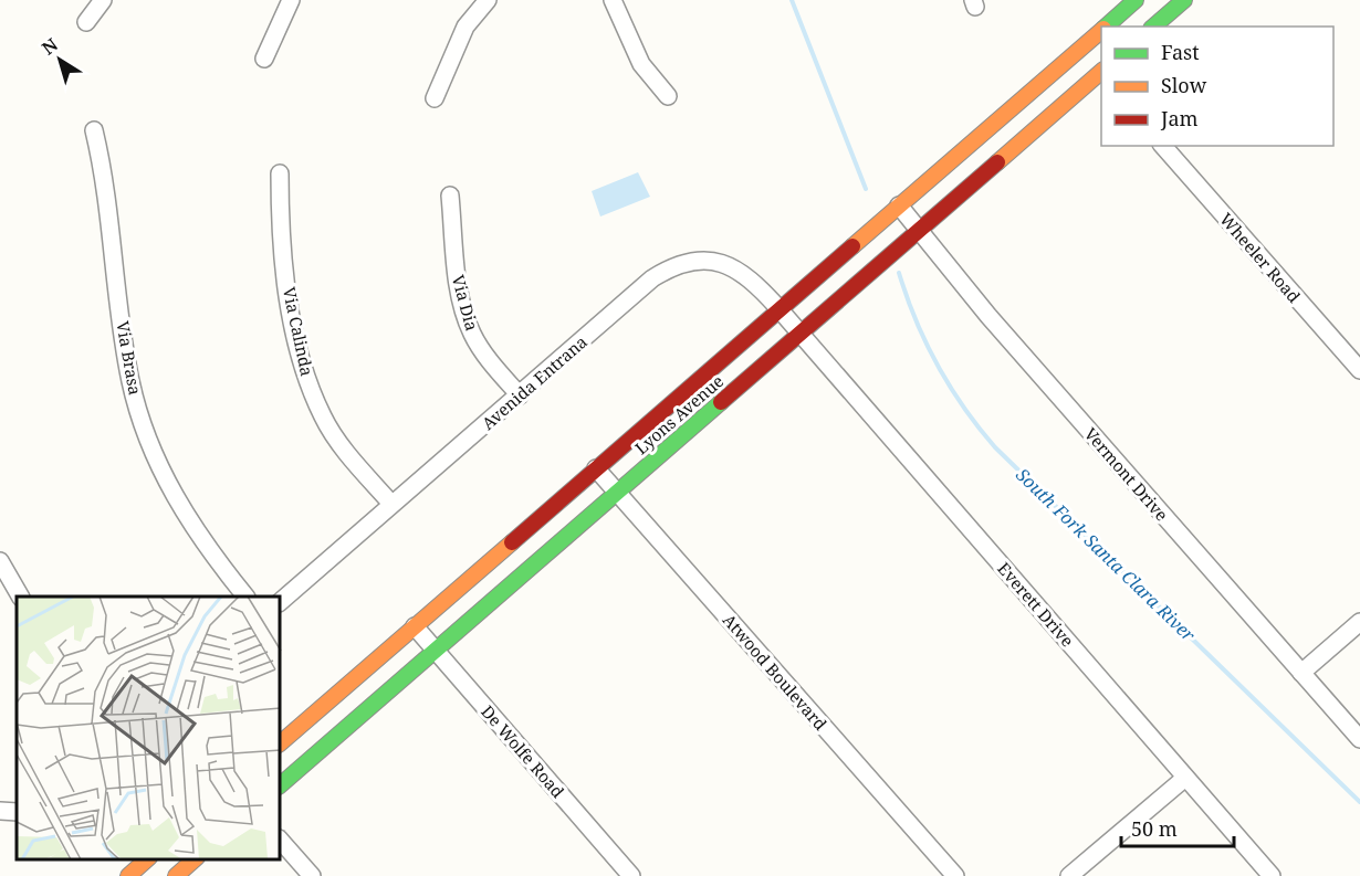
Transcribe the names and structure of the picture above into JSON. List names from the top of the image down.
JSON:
{
  "streets": {
    "main road": ["Lyons Avenue"],
    "street": [
      "Wheeler Road",
      "Via Dia",
      "Via Calinda",
      "Via Brasa",
      "Avenida Entrana",
      "Vermont Drive",
      "Everett Drive",
      "Atwood Boulevard",
      "De Wolfe Road"
    ]
  },
  "crossings": [
    ["Via Dia", "Avenida Entrana"],
    ["Via Calinda", "Avenida Entrana"],
    ["Avenida Entrana", "Lyons Avenue"],
    ["Avenida Entrana", "Everett Drive"],
    ["Lyons Avenue", "Vermont Drive"],
    ["Lyons Avenue", "Everett Drive"],
    ["Lyons Avenue", "Atwood Boulevard"],
    ["Lyons Avenue", "De Wolfe Road"]
  ],
  "water": ["South Fork Santa Clara River"],
  "legend": ["Fast", "Slow", "Jam"],
  "scale_bar": "50 m",
  "north": "top left"
}
